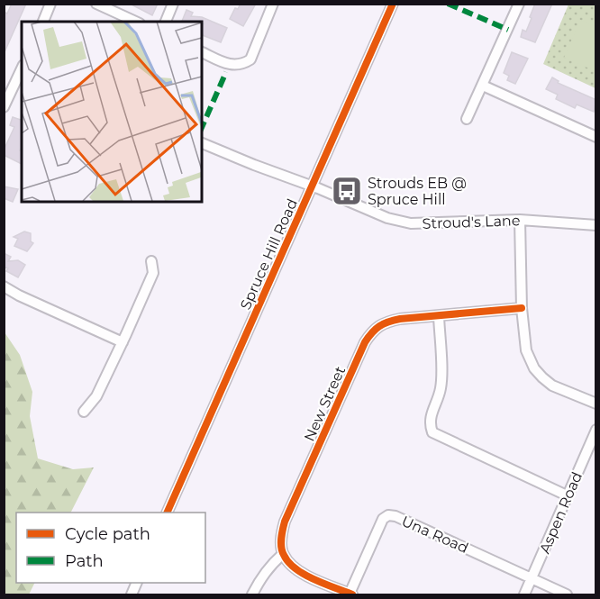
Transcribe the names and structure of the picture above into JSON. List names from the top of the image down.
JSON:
{
  "streets": {
    "street": [
      "Stroud's Lane",
      "Spruce Hill Road",
      "New Street",
      "Aspen Road",
      "Una Road"
    ]
  },
  "crossings": [
    ["Stroud's Lane", "Spruce Hill Road"],
    ["Aspen Road", "Una Road"]
  ],
  "places": {
    "bus stop": ["Strouds EB @ Spruce Hill"]
  },
  "legend": ["Cycle path", "Path"]
}
